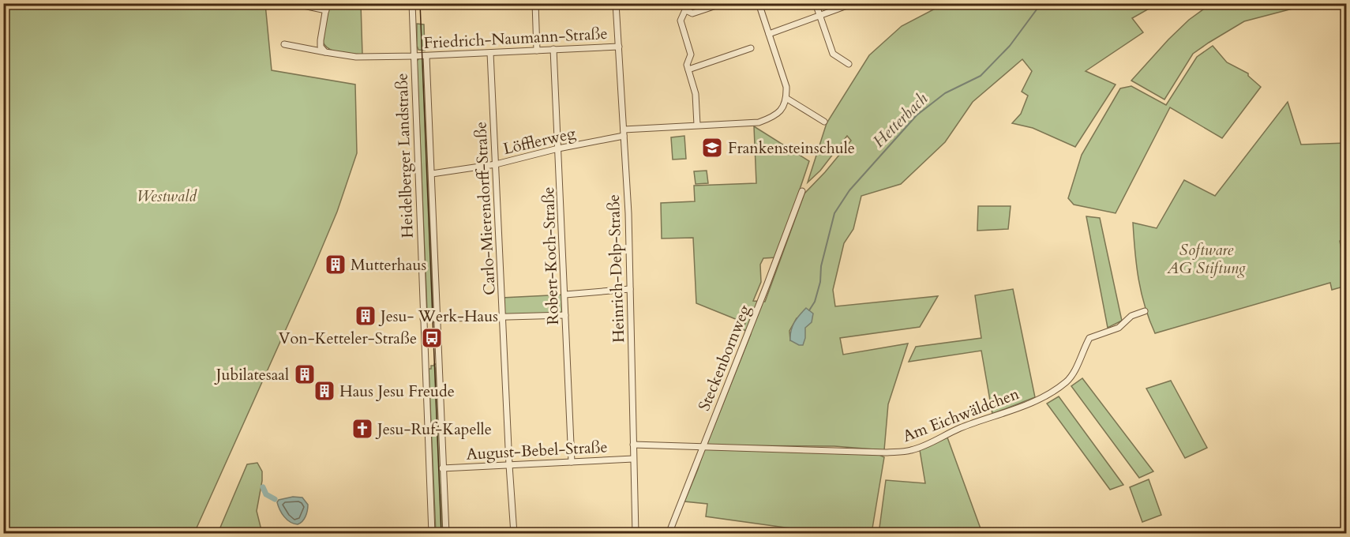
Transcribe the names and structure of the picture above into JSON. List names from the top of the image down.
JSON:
{
  "streets": {
    "street": [
      "Friedrich-Naumann-Straße",
      "Löfflerweg",
      "Heidelberger Landstraße",
      "Carlo-Mierendorff-Straße",
      "Robert-Koch-Straße",
      "Heinrich-Delp-Straße",
      "Steckenbornweg",
      "Am Eichwäldchen",
      "August-Bebel-Straße"
    ]
  },
  "crossings": [
    ["Friedrich-Naumann-Straße", "Heidelberger Landstraße"],
    ["Friedrich-Naumann-Straße", "Carlo-Mierendorff-Straße"],
    ["Friedrich-Naumann-Straße", "Robert-Koch-Straße"],
    ["Friedrich-Naumann-Straße", "Heinrich-Delp-Straße"],
    ["Löfflerweg", "Heidelberger Landstraße"],
    ["Löfflerweg", "Carlo-Mierendorff-Straße"],
    ["Löfflerweg", "Robert-Koch-Straße"],
    ["Löfflerweg", "Heinrich-Delp-Straße"],
    ["Heidelberger Landstraße", "August-Bebel-Straße"],
    ["Carlo-Mierendorff-Straße", "August-Bebel-Straße"],
    ["Robert-Koch-Straße", "August-Bebel-Straße"],
    ["Heinrich-Delp-Straße", "Am Eichwäldchen"],
    ["Heinrich-Delp-Straße", "August-Bebel-Straße"],
    ["Steckenbornweg", "Am Eichwäldchen"]
  ],
  "water": ["Hetterbach"],
  "parks": ["Westwald", "Software AG Stiftung"],
  "places": {
    "school or university": ["Frankensteinschule"],
    "building": [
      "Mutterhaus",
      "Jesu- Werk-Haus",
      "Jubilatesaal",
      "Haus Jesu Freude"
    ],
    "bus stop": ["Von-Ketteler-Straße"],
    "church": ["Jesu-Ruf-Kapelle"]
  }
}
